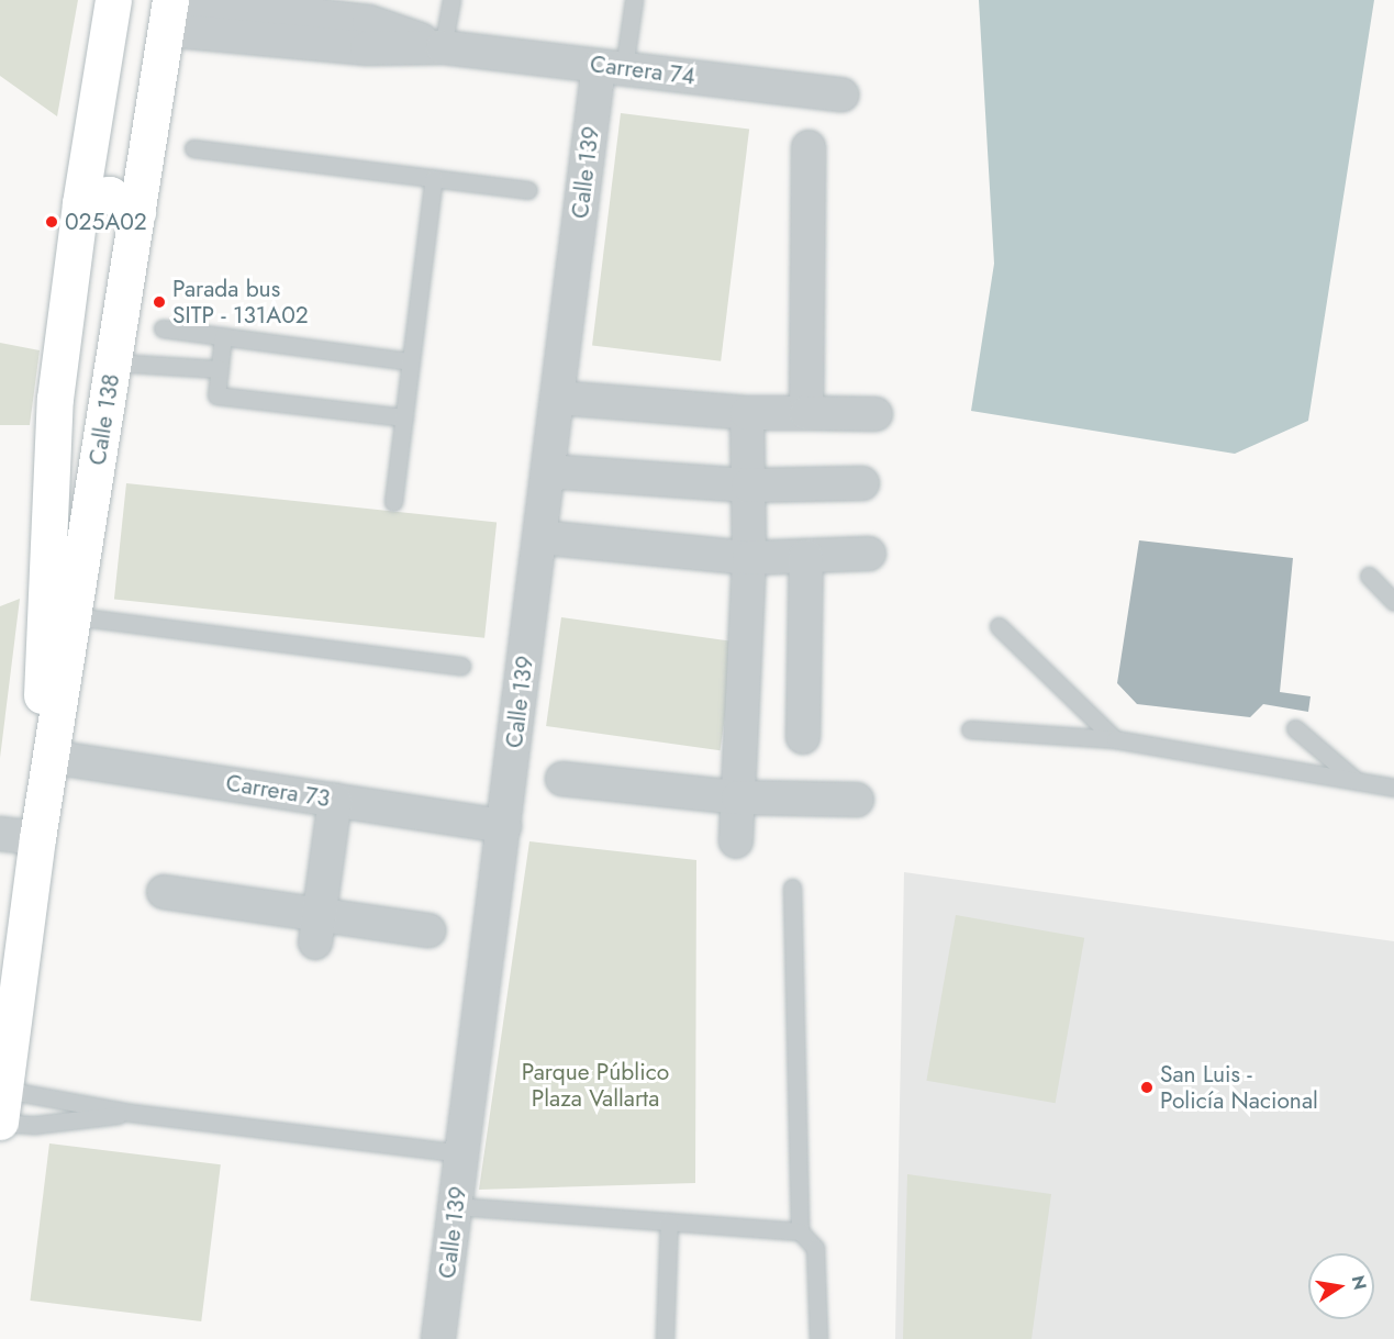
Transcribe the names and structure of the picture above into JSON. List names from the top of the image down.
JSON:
{
  "streets": {
    "main road": ["Calle 138"],
    "street": ["Carrera 74", "Calle 139", "Carrera 73"]
  },
  "crossings": [
    ["Carrera 74", "Calle 139"],
    ["Carrera 74", "Calle 138"],
    ["Calle 139", "Carrera 73"],
    ["Calle 138", "Carrera 73"]
  ],
  "parks": ["Parque Público Plaza Vallarta"],
  "places": ["025A02", "Parada bus SITP - 131A02", "San Luis - Policía Nacional"],
  "north": "right"
}
